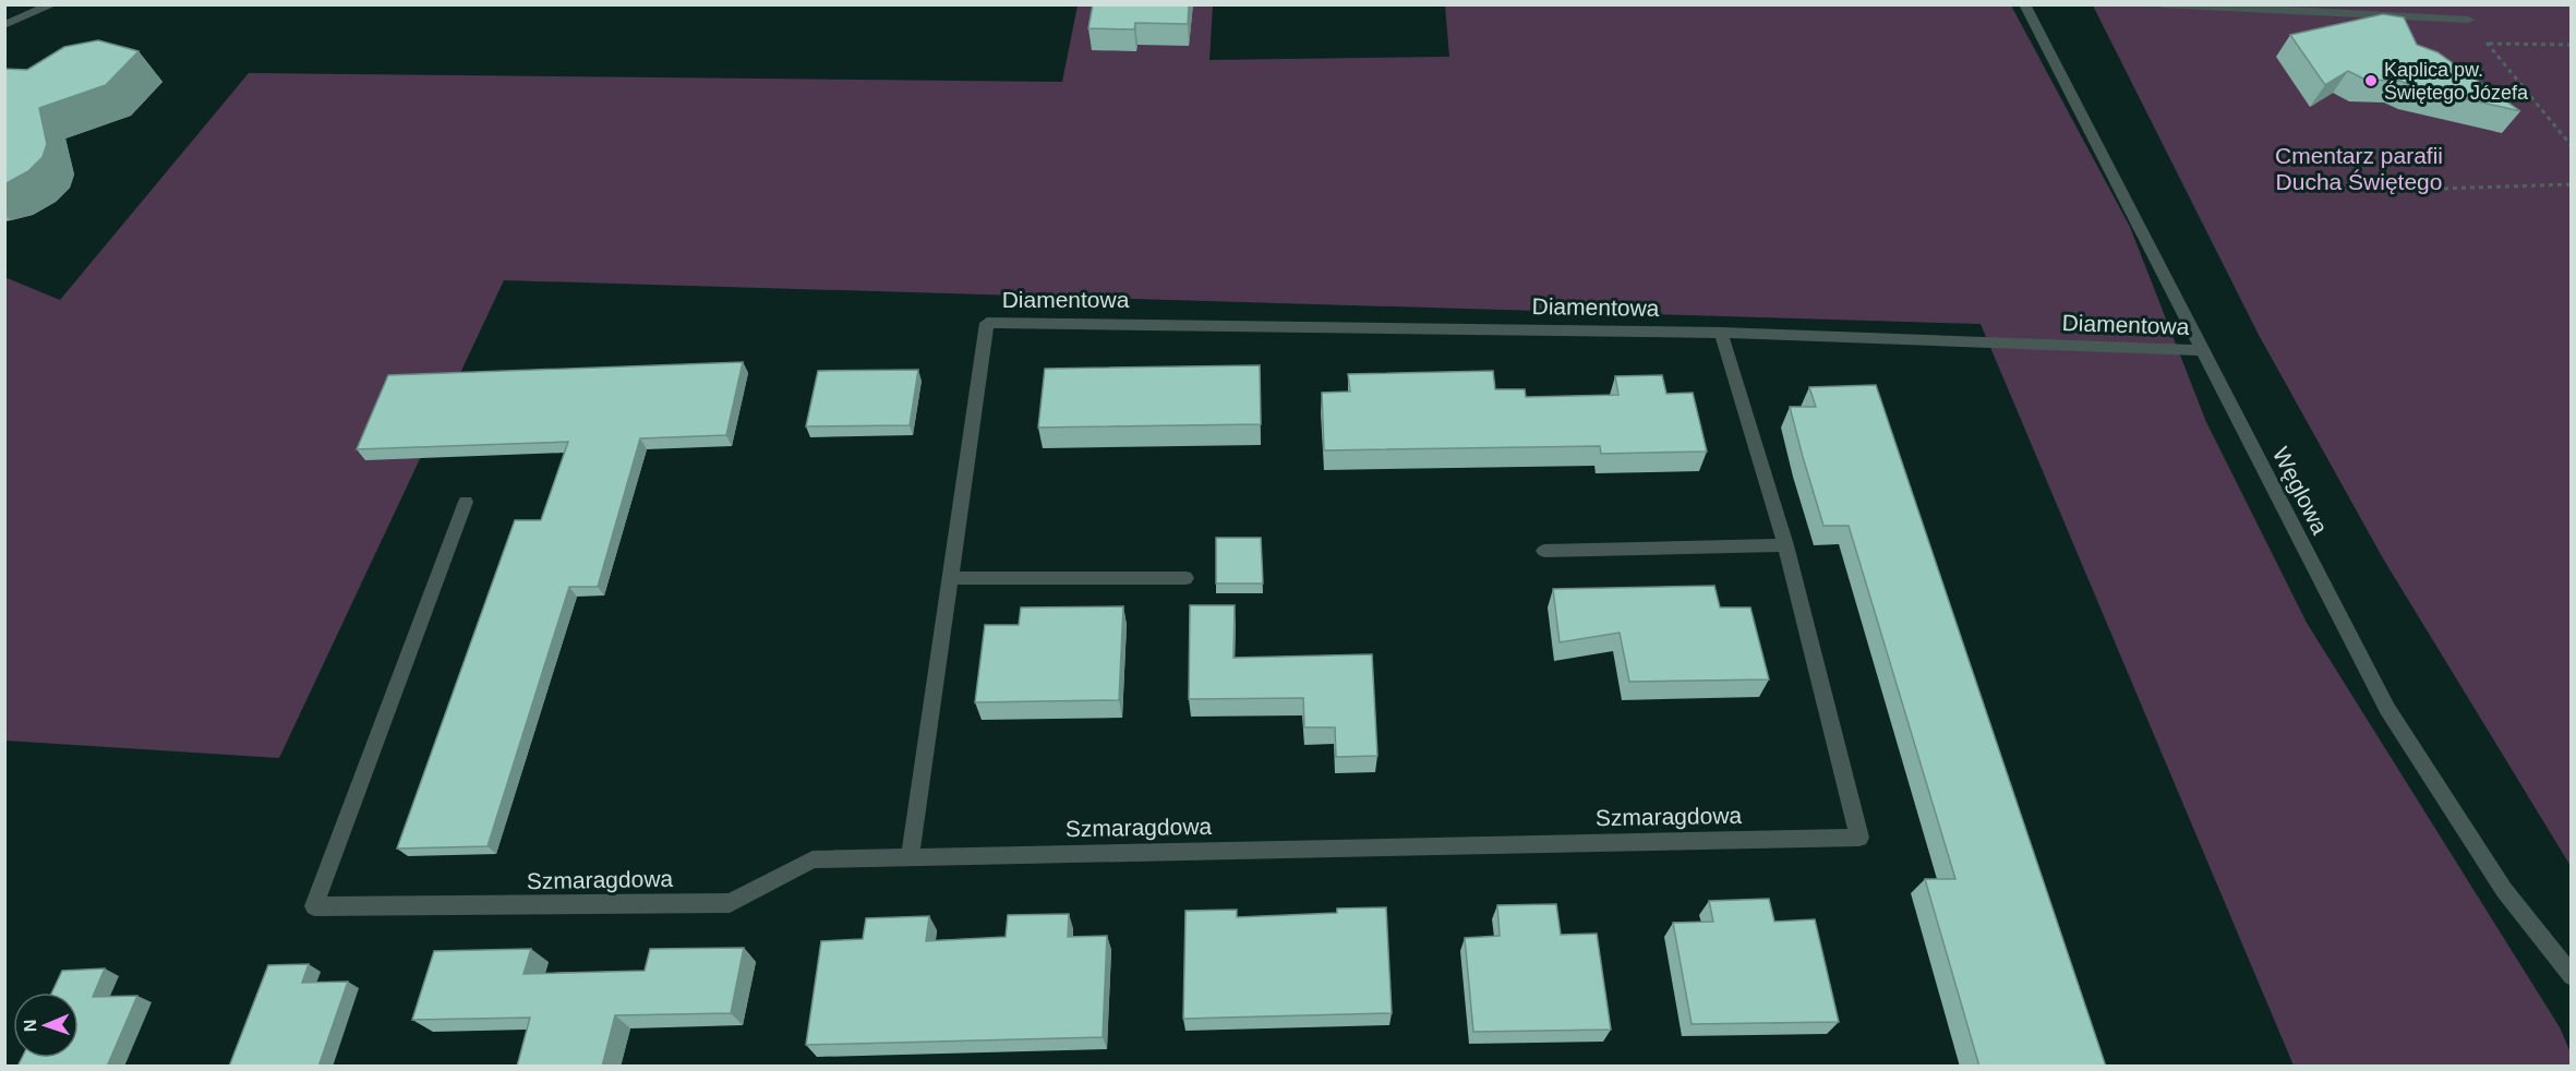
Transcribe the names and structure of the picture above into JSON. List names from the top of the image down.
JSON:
{
  "streets": {
    "street": ["Diamentowa", "Węglowa", "Szmaragdowa"]
  },
  "crossings": [
    ["Diamentowa", "Węglowa"]
  ],
  "parks": ["Cmentarz parafii Ducha Świętego"],
  "places": ["Kaplica pw. Świętego Józefa"],
  "north": "left"
}
